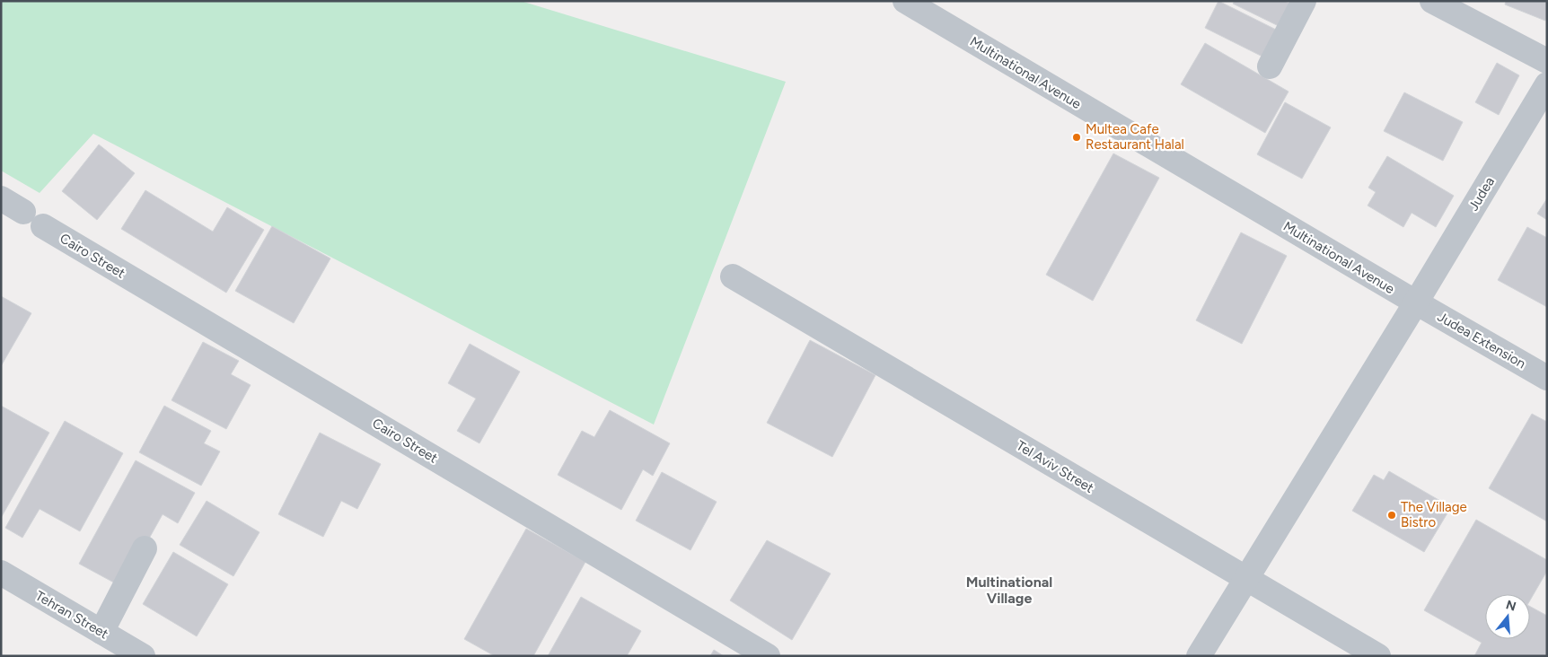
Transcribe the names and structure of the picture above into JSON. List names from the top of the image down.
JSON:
{
  "streets": {
    "street": [
      "Multinational Avenue",
      "Judea",
      "Cairo Street",
      "Judea Extension",
      "Tel Aviv Street",
      "Tehran Street"
    ]
  },
  "crossings": [
    ["Multinational Avenue", "Judea"],
    ["Multinational Avenue", "Judea Extension"],
    ["Judea", "Judea Extension"]
  ],
  "districts": ["Multinational Village"],
  "places": ["Multea Cafe Restaurant Halal", "The Village Bistro"],
  "north": "top"
}
